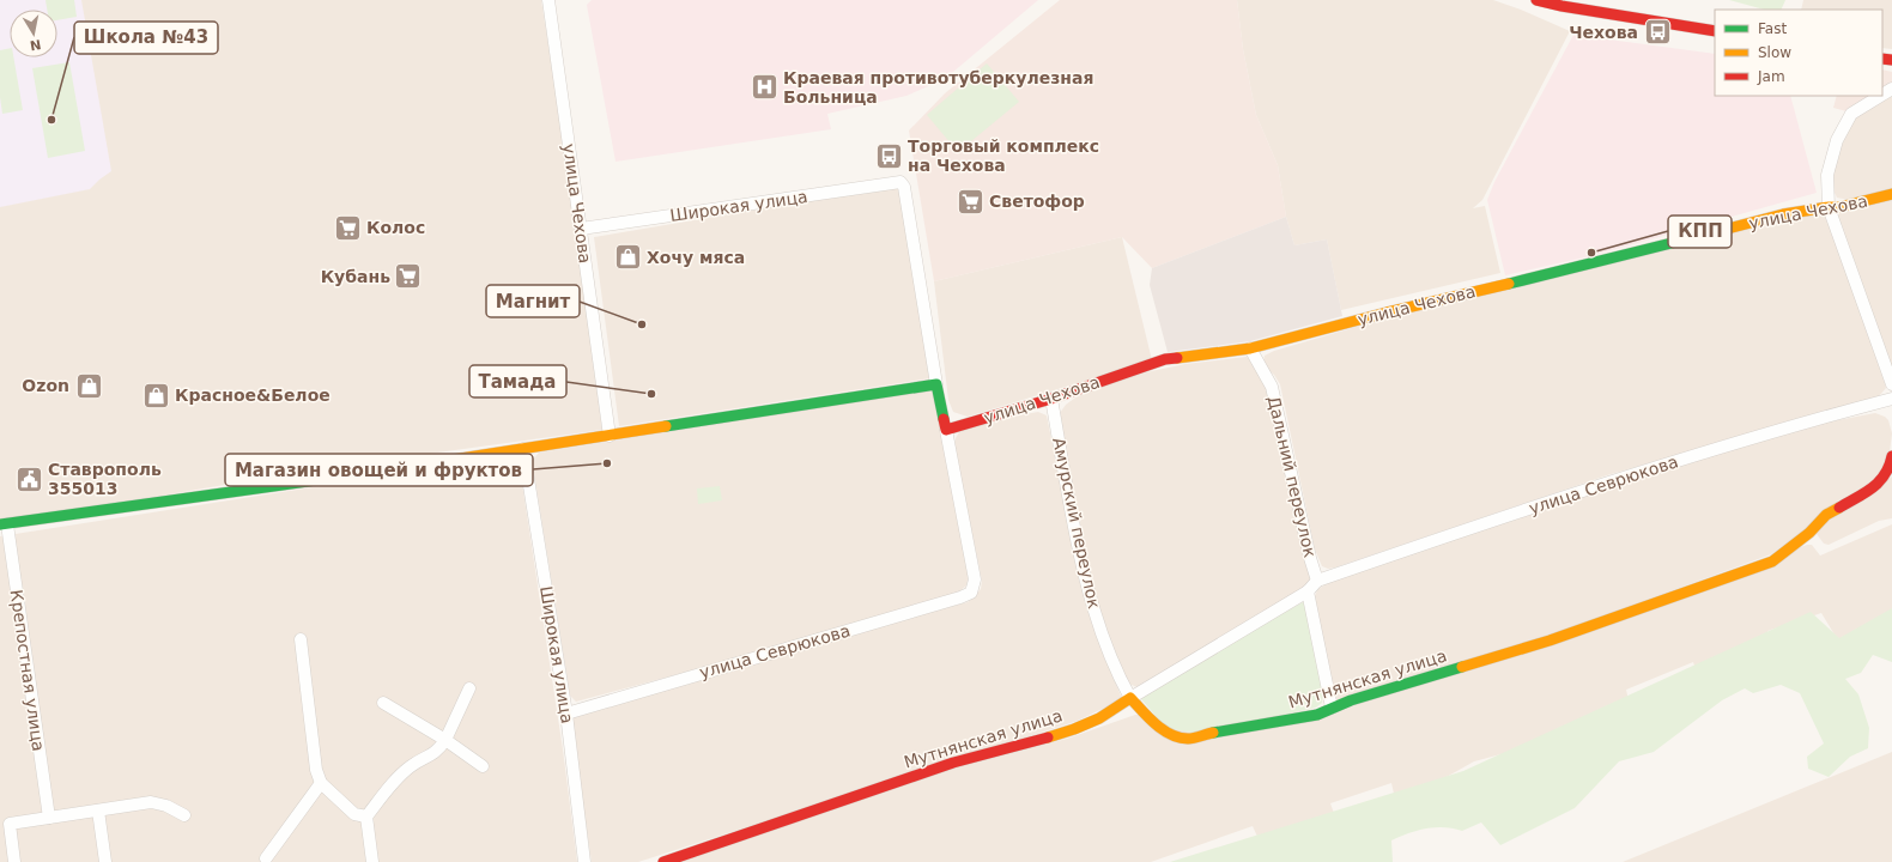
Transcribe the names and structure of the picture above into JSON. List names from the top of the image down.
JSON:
{
  "streets": {
    "street": [
      "улица Чехова",
      "Широкая улица",
      "Дальний переулок",
      "улица Севрюкова",
      "Амурский переулок",
      "Крепостная улица",
      "Мутнянская улица"
    ]
  },
  "crossings": [
    ["улица Чехова", "Широкая улица"],
    ["улица Чехова", "Дальний переулок"],
    ["улица Чехова", "улица Севрюкова"],
    ["улица Чехова", "Амурский переулок"],
    ["Широкая улица", "улица Севрюкова"],
    ["Дальний переулок", "улица Севрюкова"],
    ["Амурский переулок", "Мутнянская улица"]
  ],
  "places": {
    "bus stop": ["Чехова", "Торговый комплекс на Чехова"],
    "hospital": ["Краевая противотуберкулезная Больница"],
    "other": [
      "Школа №43",
      "КПП",
      "Магнит",
      "Тамада",
      "Магазин овощей и фруктов"
    ],
    "supermarket": ["Светофор", "Колос", "Кубань"],
    "shop": ["Хочу мяса", "Ozon", "Красное&Белое"],
    "public building": ["Ставрополь 355013"]
  },
  "legend": ["Fast", "Slow", "Jam"],
  "north": "bottom"
}
